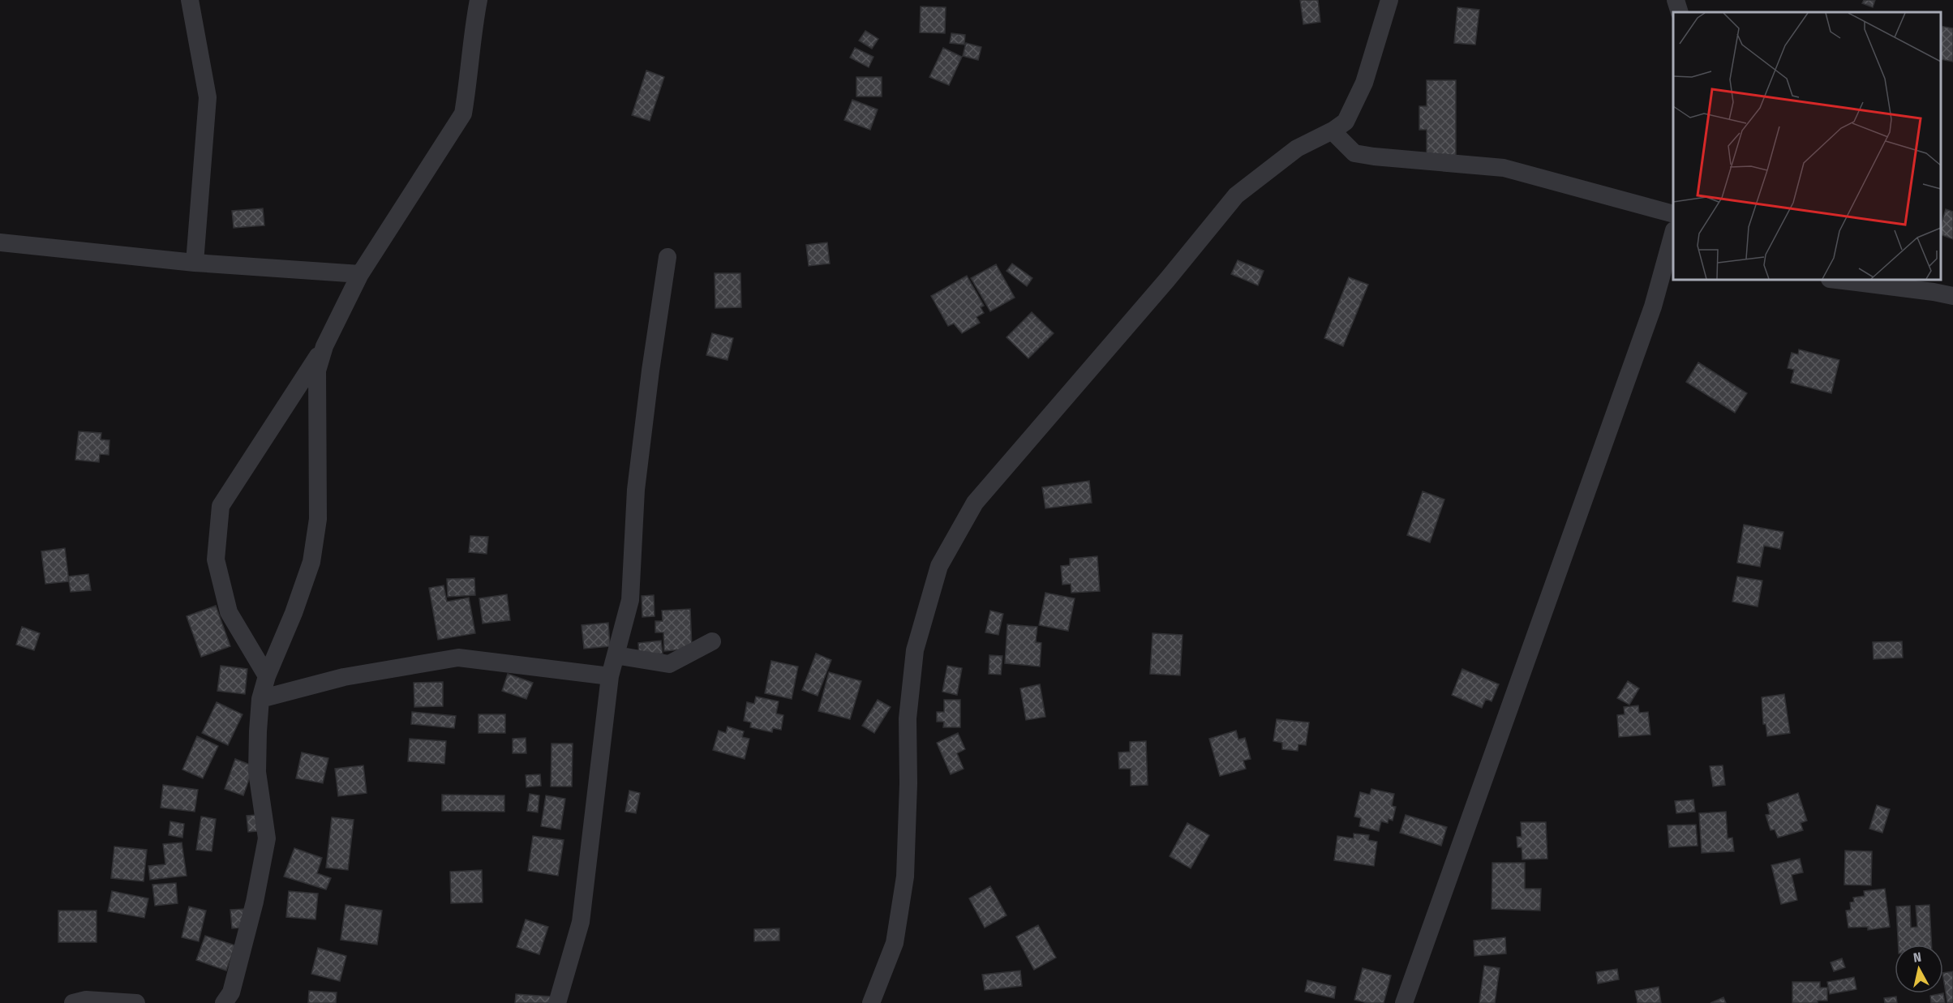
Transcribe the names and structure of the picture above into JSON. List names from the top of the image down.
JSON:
{
  "north": "top"
}
